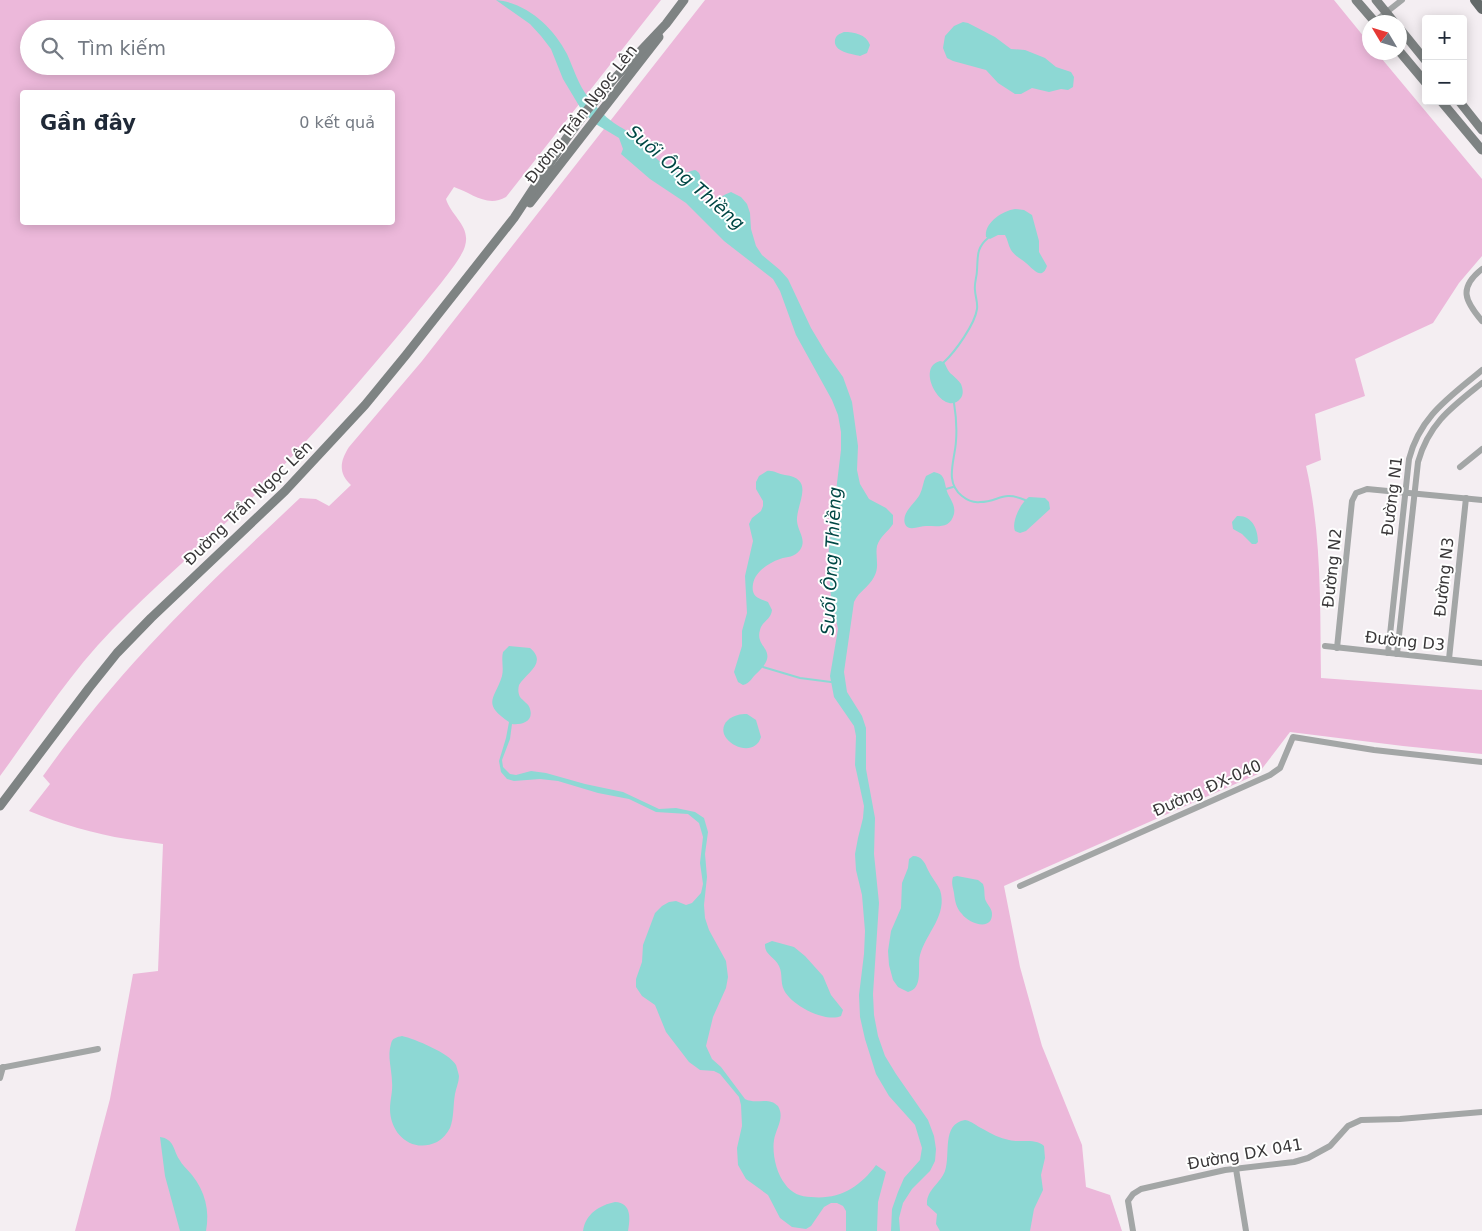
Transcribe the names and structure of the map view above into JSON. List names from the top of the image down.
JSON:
{
  "streets": {
    "street": [
      "Đường Trần Ngọc Lên",
      "Đường N1",
      "Đường N2",
      "Đường N3",
      "Đường D3",
      "Đường ĐX-040",
      "Đường DX 041"
    ]
  },
  "crossings": [
    ["Đường N1", "Đường N2"],
    ["Đường N1", "Đường D3"],
    ["Đường N2", "Đường D3"],
    ["Đường N3", "Đường D3"]
  ],
  "water": ["Suối Ông Thiềng"],
  "north": "top left",
  "page": {
    "map_buttons": ["+", "−"],
    "search": "Tìm kiếm",
    "heading": ["Gần đây", "0 kết quả"]
  }
}
